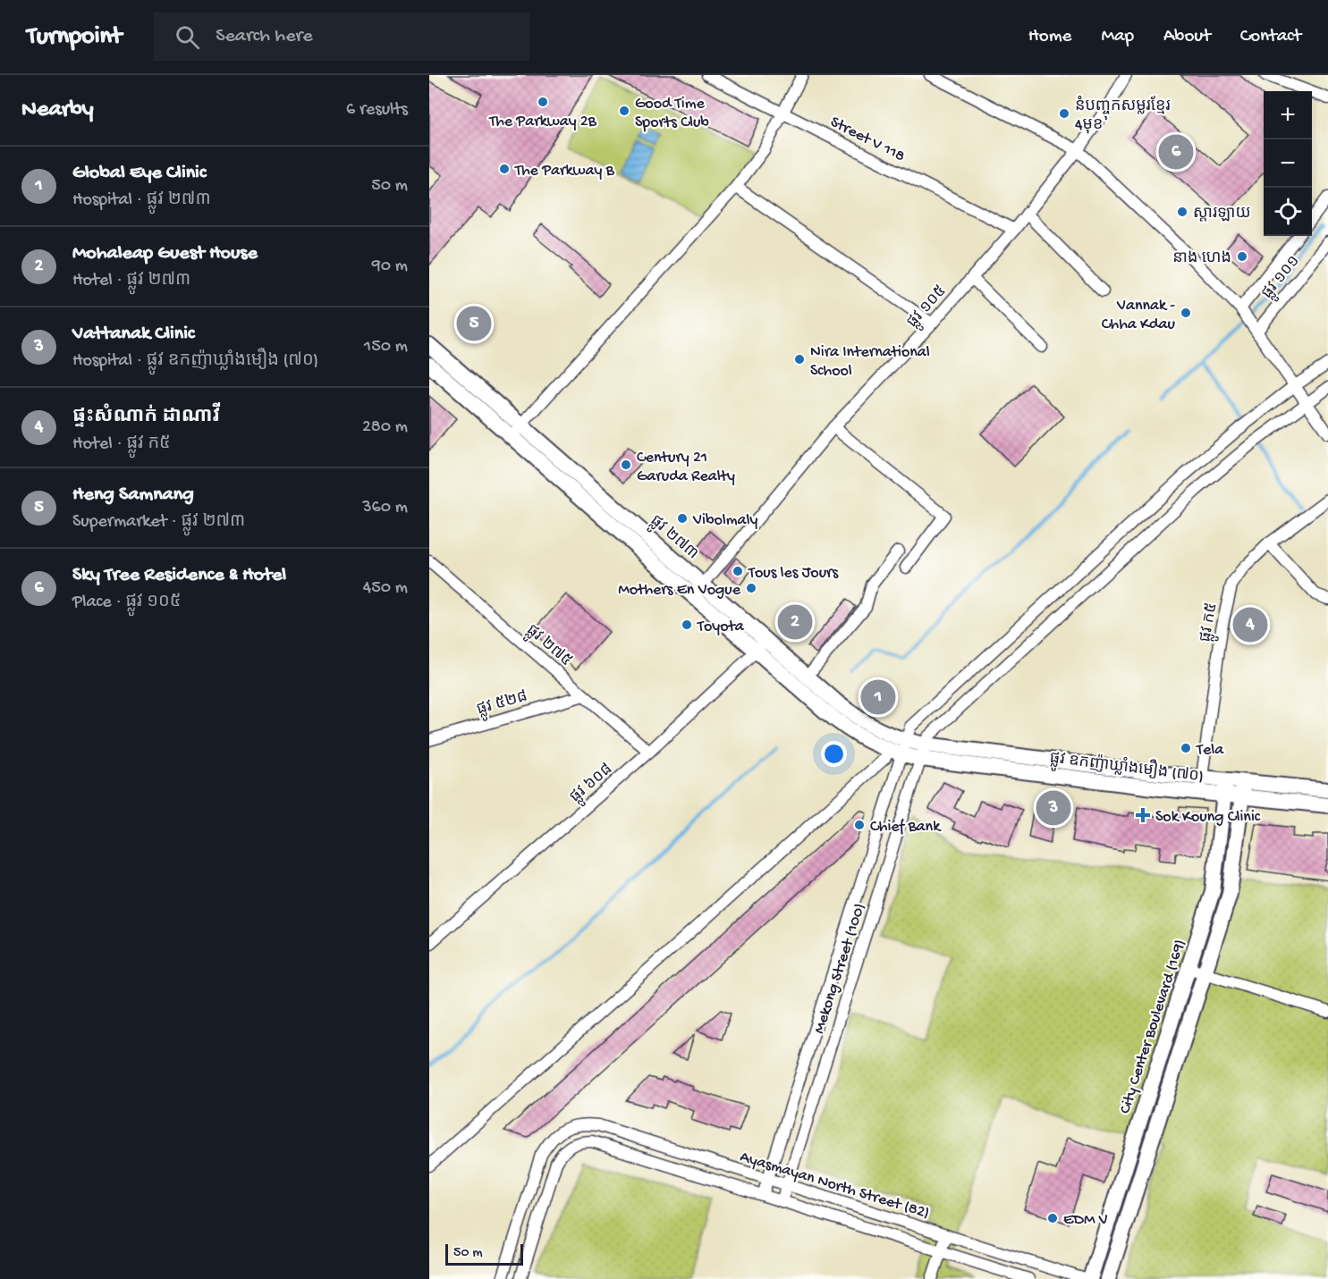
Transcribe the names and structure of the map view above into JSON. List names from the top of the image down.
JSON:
{
  "streets": {
    "main road": ["ផ្លូវ ២៧៣", "ផ្លូវ ឧកញ៉ាឃ្លាំងមឿង (៧០)", "City Center Boulevard (169)"],
    "street": [
      "Street V 118",
      "ផ្លូវ ១០១",
      "ផ្លូវ ១០៥",
      "ផ្លូវ ក៥",
      "ផ្លូវ ២៧៥",
      "ផ្លូវ ៥២៨",
      "ផ្លូវ ៦០៨",
      "Mekong Street (100)",
      "Ayasmayan North Street (82)"
    ]
  },
  "crossings": [
    ["Street V 118", "ផ្លូវ ១០៥"],
    ["ផ្លូវ ១០៥", "ផ្លូវ ២៧៣"],
    ["ផ្លូវ ២៧៣", "ផ្លូវ ឧកញ៉ាឃ្លាំងមឿង (៧០)"],
    ["ផ្លូវ ២៧៣", "ផ្លូវ ៦០៨"],
    ["ផ្លូវ ២៧៣", "Mekong Street (100)"],
    ["ផ្លូវ ក៥", "ផ្លូវ ឧកញ៉ាឃ្លាំងមឿង (៧០)"],
    ["ផ្លូវ ២៧៥", "ផ្លូវ ៥២៨"],
    ["ផ្លូវ ២៧៥", "ផ្លូវ ៦០៨"],
    ["ផ្លូវ ឧកញ៉ាឃ្លាំងមឿង (៧០)", "Mekong Street (100)"],
    ["ផ្លូវ ឧកញ៉ាឃ្លាំងមឿង (៧០)", "City Center Boulevard (169)"],
    ["Mekong Street (100)", "Ayasmayan North Street (82)"]
  ],
  "places": {
    "other": [
      "The Parkway 2B",
      "Good Time Sports Club",
      "នំបញ្ចុកសម្លរខ្មែរ 4មុខ",
      "The Parkway B",
      "ស្តារឡាយ",
      "នាង ហេង",
      "Vannak - Chha Kdau",
      "Nira International School",
      "Century 21 Garuda Realty",
      "Vibolmaly",
      "Tous les Jours",
      "Mothers En Vogue",
      "Toyota",
      "Tela",
      "Chief Bank",
      "EDM V"
    ],
    "health": ["Sok Koung Clinic"]
  },
  "scale_bar": "50 m",
  "page": {
    "header": "Turnpoint",
    "search": "Search here",
    "nav": [
      "Home",
      "Map",
      "About",
      "Contact"
    ],
    "heading": ["Nearby", "6 results"],
    "map_buttons": ["+", "−"],
    "pins": [
      "6",
      "5",
      "2",
      "4",
      "1",
      "3"
    ],
    "list": [
      {
        "mark": "1",
        "name": "Global Eye Clinic",
        "note": "Hospital · ផ្លូវ ២៧៣",
        "value": "50 m"
      },
      {
        "mark": "2",
        "name": "Mohaleap Guest House",
        "note": "Hotel · ផ្លូវ ២៧៣",
        "value": "90 m"
      },
      {
        "mark": "3",
        "name": "Vattanak Clinic",
        "note": "Hospital · ផ្លូវ ឧកញ៉ាឃ្លាំងមឿង (៧០)",
        "value": "150 m"
      },
      {
        "mark": "4",
        "name": "ផ្ទះសំណាក់ ដាណាវី",
        "note": "Hotel · ផ្លូវ ក៥",
        "value": "280 m"
      },
      {
        "mark": "5",
        "name": "Heng Samnang",
        "note": "Supermarket · ផ្លូវ ២៧៣",
        "value": "360 m"
      },
      {
        "mark": "6",
        "name": "Sky Tree Residence & Hotel",
        "note": "Place · ផ្លូវ ១០៥",
        "value": "450 m"
      }
    ],
    "scale": "50 m"
  }
}
